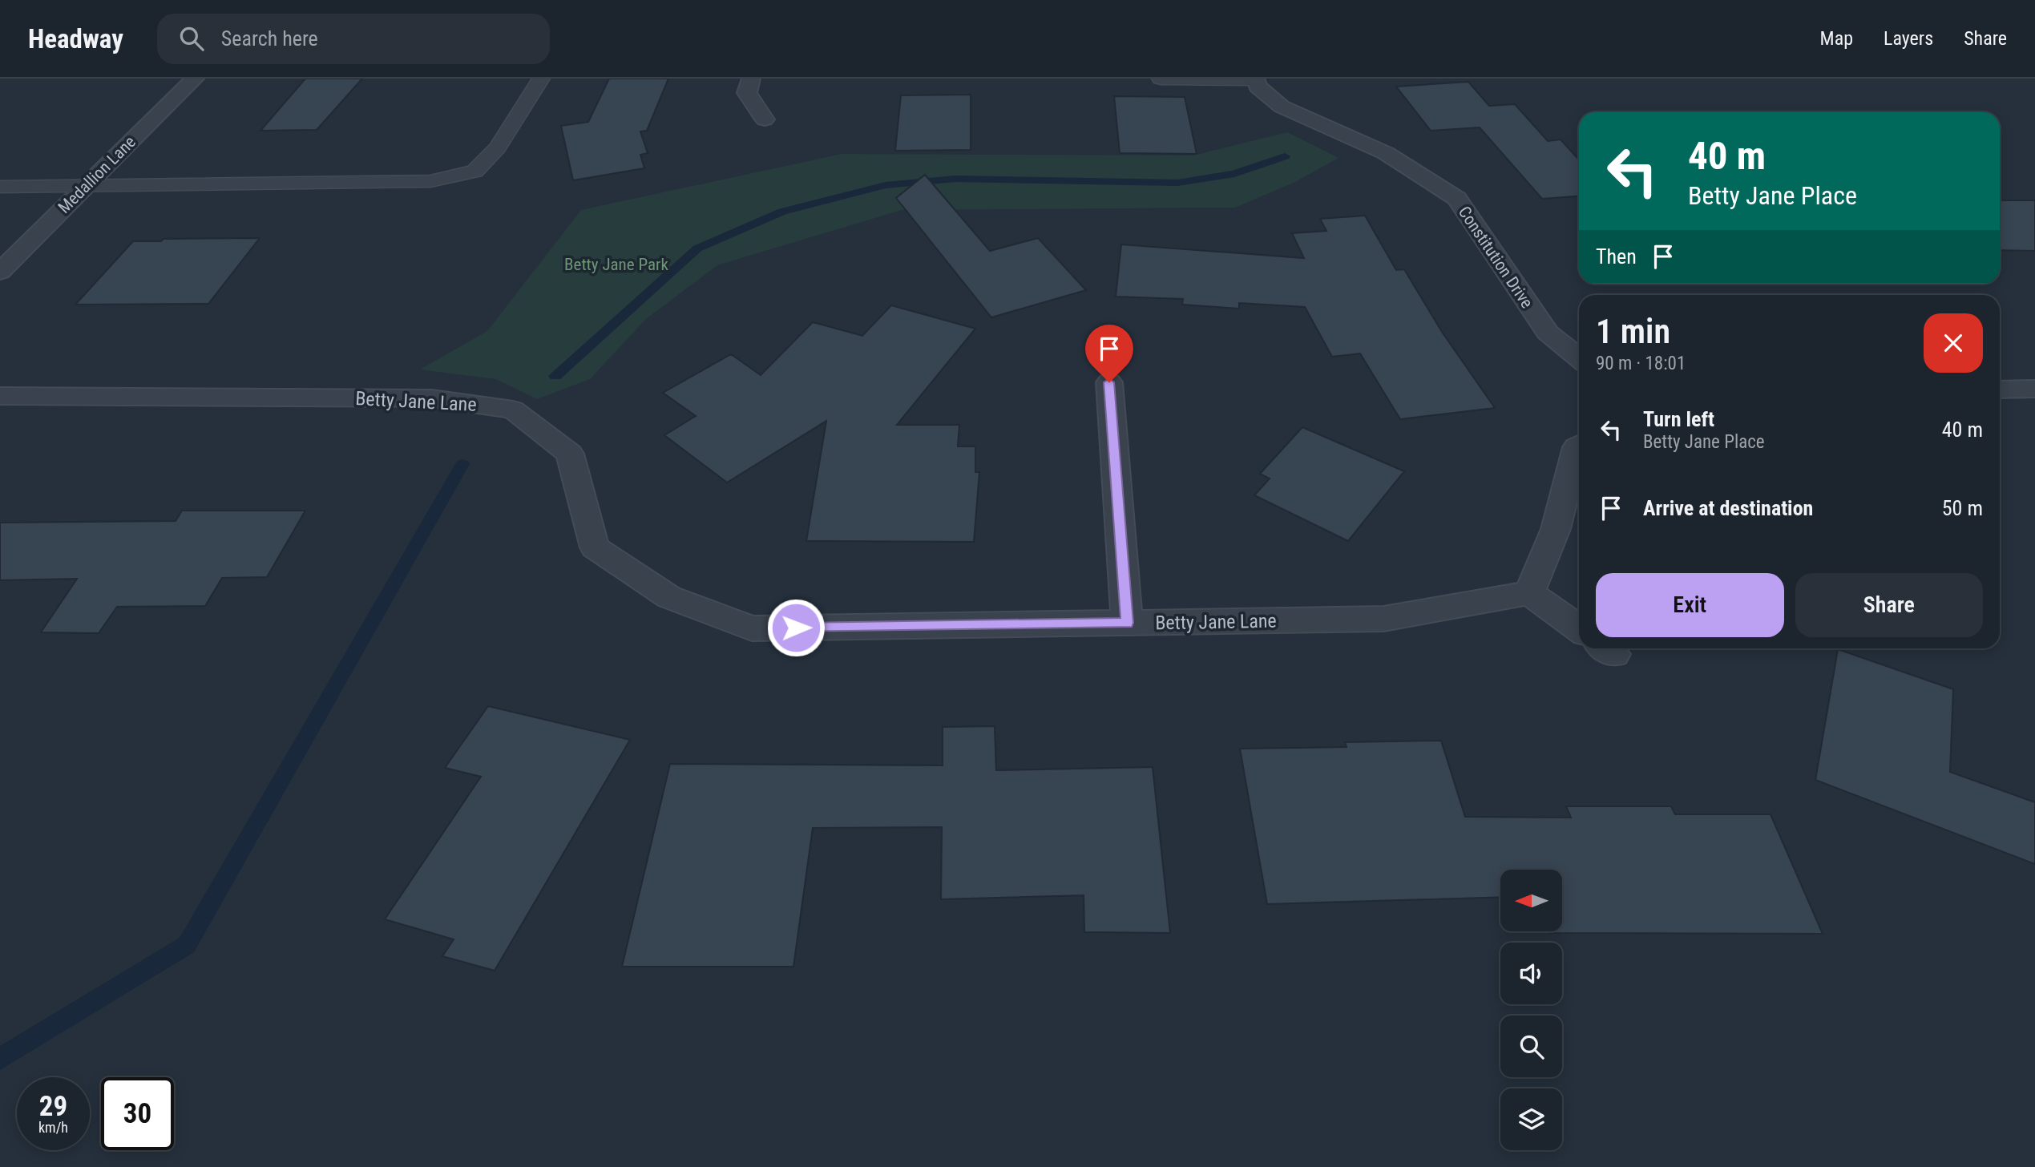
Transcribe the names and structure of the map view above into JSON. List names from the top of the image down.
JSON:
{
  "streets": {
    "street": ["Medallion Lane", "Constitution Drive", "Betty Jane Lane"]
  },
  "parks": ["Betty Jane Park"],
  "north": "left",
  "page": {
    "header": "Headway",
    "search": "Search here",
    "nav": ["Map", "Layers", "Share"],
    "turn": ["40 m", "Betty Jane Place"],
    "then": "Then",
    "heading": ["1 min", "90 m · 18:01"],
    "list": [
      {
        "name": "Turn left",
        "note": "Betty Jane Place",
        "value": "40 m"
      },
      {
        "name": "Arrive at destination",
        "value": "50 m"
      }
    ],
    "buttons": ["Exit", "Share"],
    "speed": "29 km/h",
    "limit": "30"
  }
}
